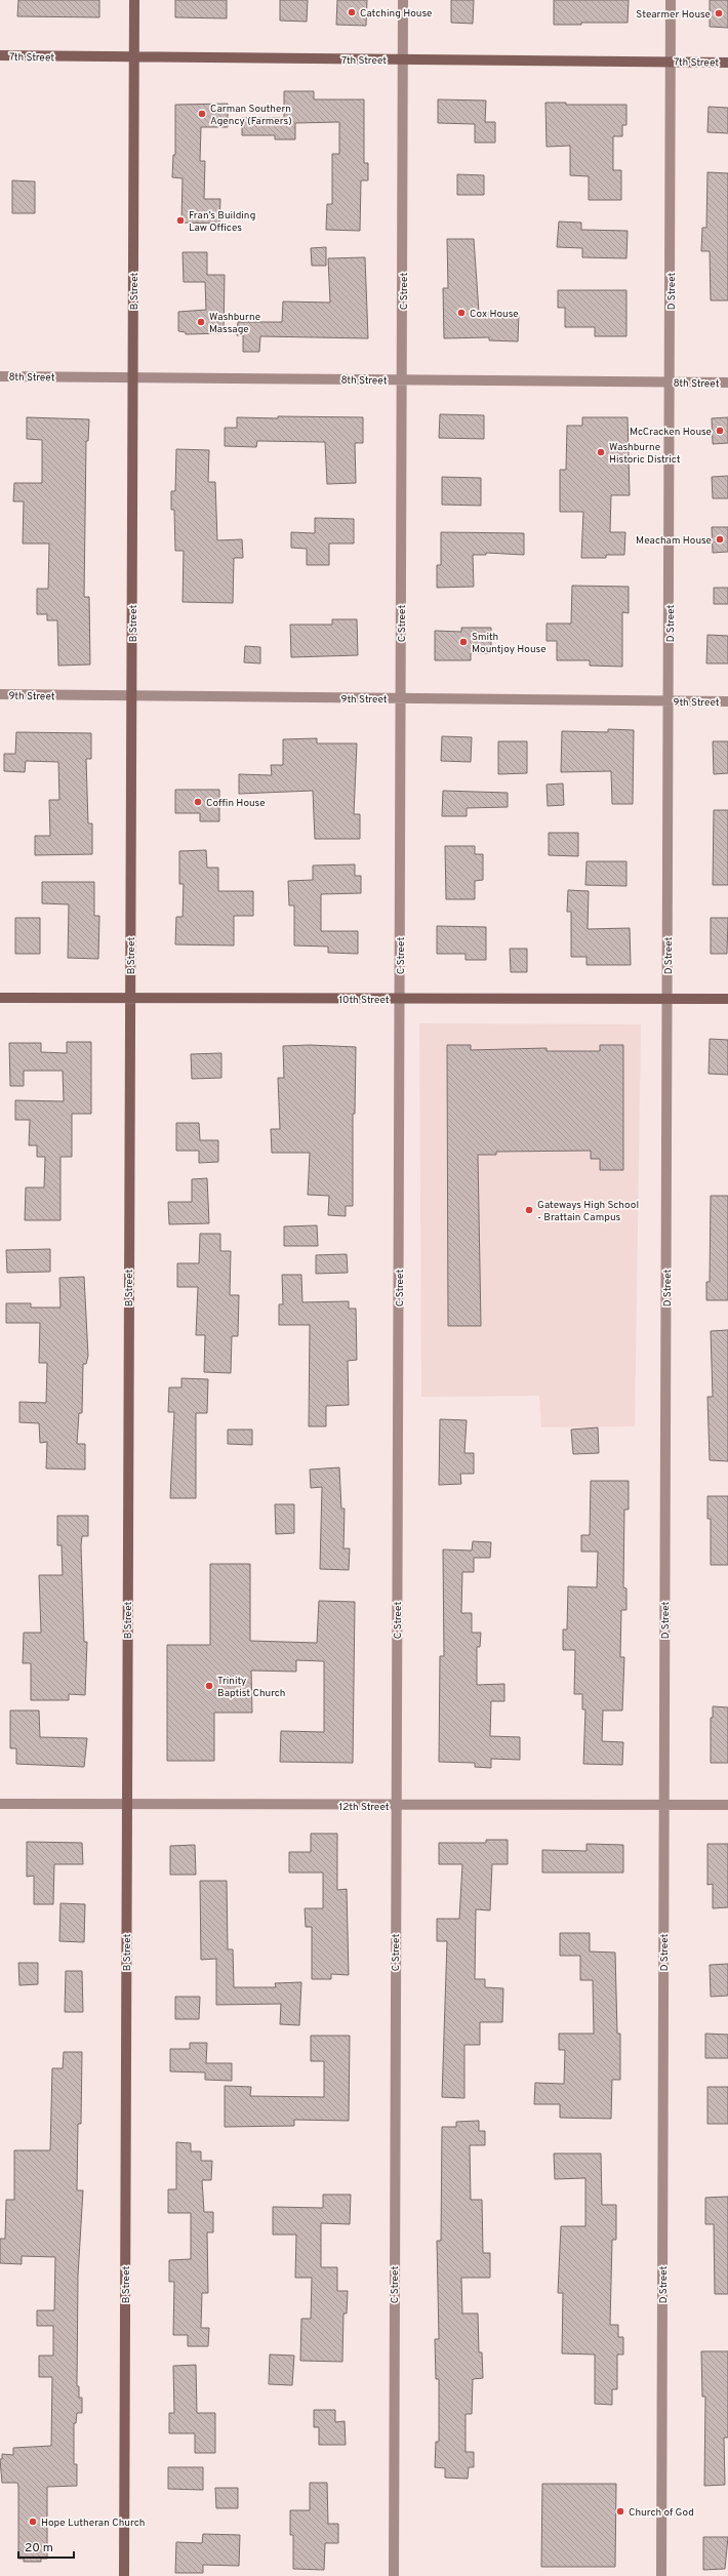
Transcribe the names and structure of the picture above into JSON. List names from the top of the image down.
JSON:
{
  "streets": {
    "street": [
      "7th Street",
      "B Street",
      "C Street",
      "D Street",
      "8th Street",
      "9th Street",
      "10th Street",
      "12th Street"
    ]
  },
  "crossings": [
    ["7th Street", "B Street"],
    ["7th Street", "C Street"],
    ["7th Street", "D Street"],
    ["B Street", "8th Street"],
    ["B Street", "9th Street"],
    ["B Street", "10th Street"],
    ["B Street", "12th Street"],
    ["C Street", "8th Street"],
    ["C Street", "9th Street"],
    ["C Street", "10th Street"],
    ["C Street", "12th Street"],
    ["D Street", "8th Street"],
    ["D Street", "9th Street"],
    ["D Street", "10th Street"],
    ["D Street", "12th Street"]
  ],
  "places": [
    "Catching House",
    "Stearmer House",
    "Carman Southern Agency (Farmers)",
    "Fran’s Building Law Offices",
    "Cox House",
    "Washburne Massage",
    "McCracken House",
    "Washburne Historic District",
    "Meacham House",
    "Smith Mountjoy House",
    "Coffin House",
    "Gateways High School - Brattain Campus",
    "Trinity Baptist Church",
    "Church of God",
    "Hope Lutheran Church"
  ],
  "scale_bar": "20 m"
}
